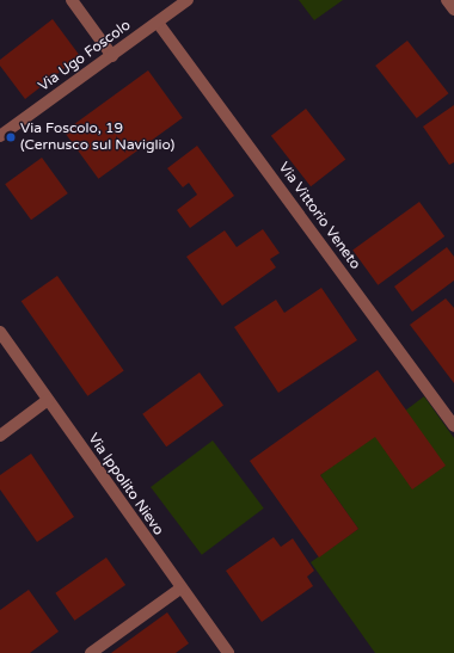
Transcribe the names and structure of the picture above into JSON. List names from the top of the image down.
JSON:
{
  "streets": {
    "street": ["Via Ugo Foscolo", "Via Vittorio Veneto", "Via Ippolito Nievo"]
  },
  "crossings": [
    ["Via Ugo Foscolo", "Via Vittorio Veneto"]
  ],
  "places": ["Via Foscolo, 19 (Cernusco sul Naviglio)"]
}
